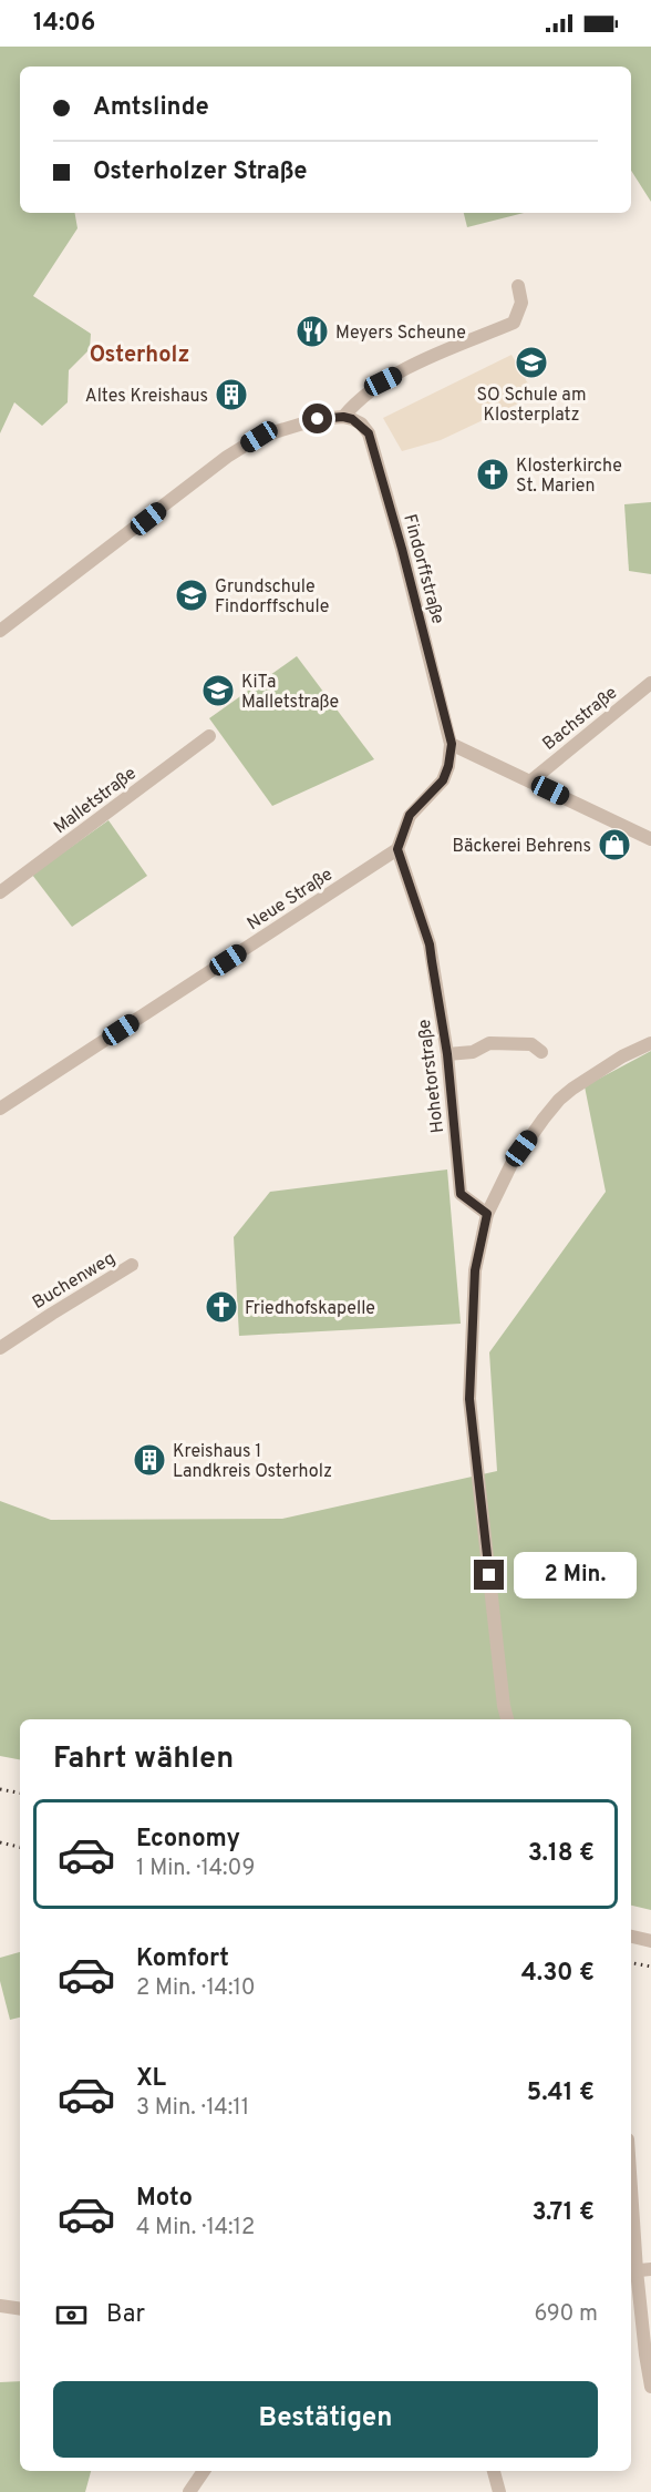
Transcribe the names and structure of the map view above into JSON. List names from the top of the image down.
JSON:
{
  "streets": {
    "street": [
      "Findorffstraße",
      "Bachstraße",
      "Malletstraße",
      "Neue Straße",
      "Hohetorstraße",
      "Buchenweg"
    ]
  },
  "crossings": [
    ["Neue Straße", "Hohetorstraße"]
  ],
  "districts": ["Osterholz"],
  "places": {
    "restaurant": ["Meyers Scheune"],
    "school or university": ["SO Schule am Klosterplatz", "Grundschule Findorffschule", "KiTa Malletstraße"],
    "building": ["Altes Kreishaus", "Kreishaus 1 Landkreis Osterholz"],
    "church": ["Klosterkirche St. Marien", "Friedhofskapelle"],
    "shop": ["Bäckerei Behrens"]
  },
  "page": {
    "status": "14:06",
    "banner": ["Amtslinde", "Osterholzer Straße"],
    "bubble": "2 Min.",
    "heading": "Fahrt wählen",
    "list": [
      {
        "name": "Economy",
        "note": "1 Min. · 14:09",
        "value": "3.18 €"
      },
      {
        "name": "Komfort",
        "note": "2 Min. · 14:10",
        "value": "4.30 €"
      },
      {
        "name": "XL",
        "note": "3 Min. · 14:11",
        "value": "5.41 €"
      },
      {
        "name": "Moto",
        "note": "4 Min. · 14:12",
        "value": "3.71 €"
      }
    ],
    "pay": ["Bar", "690 m"],
    "buttons": "Bestätigen"
  }
}
